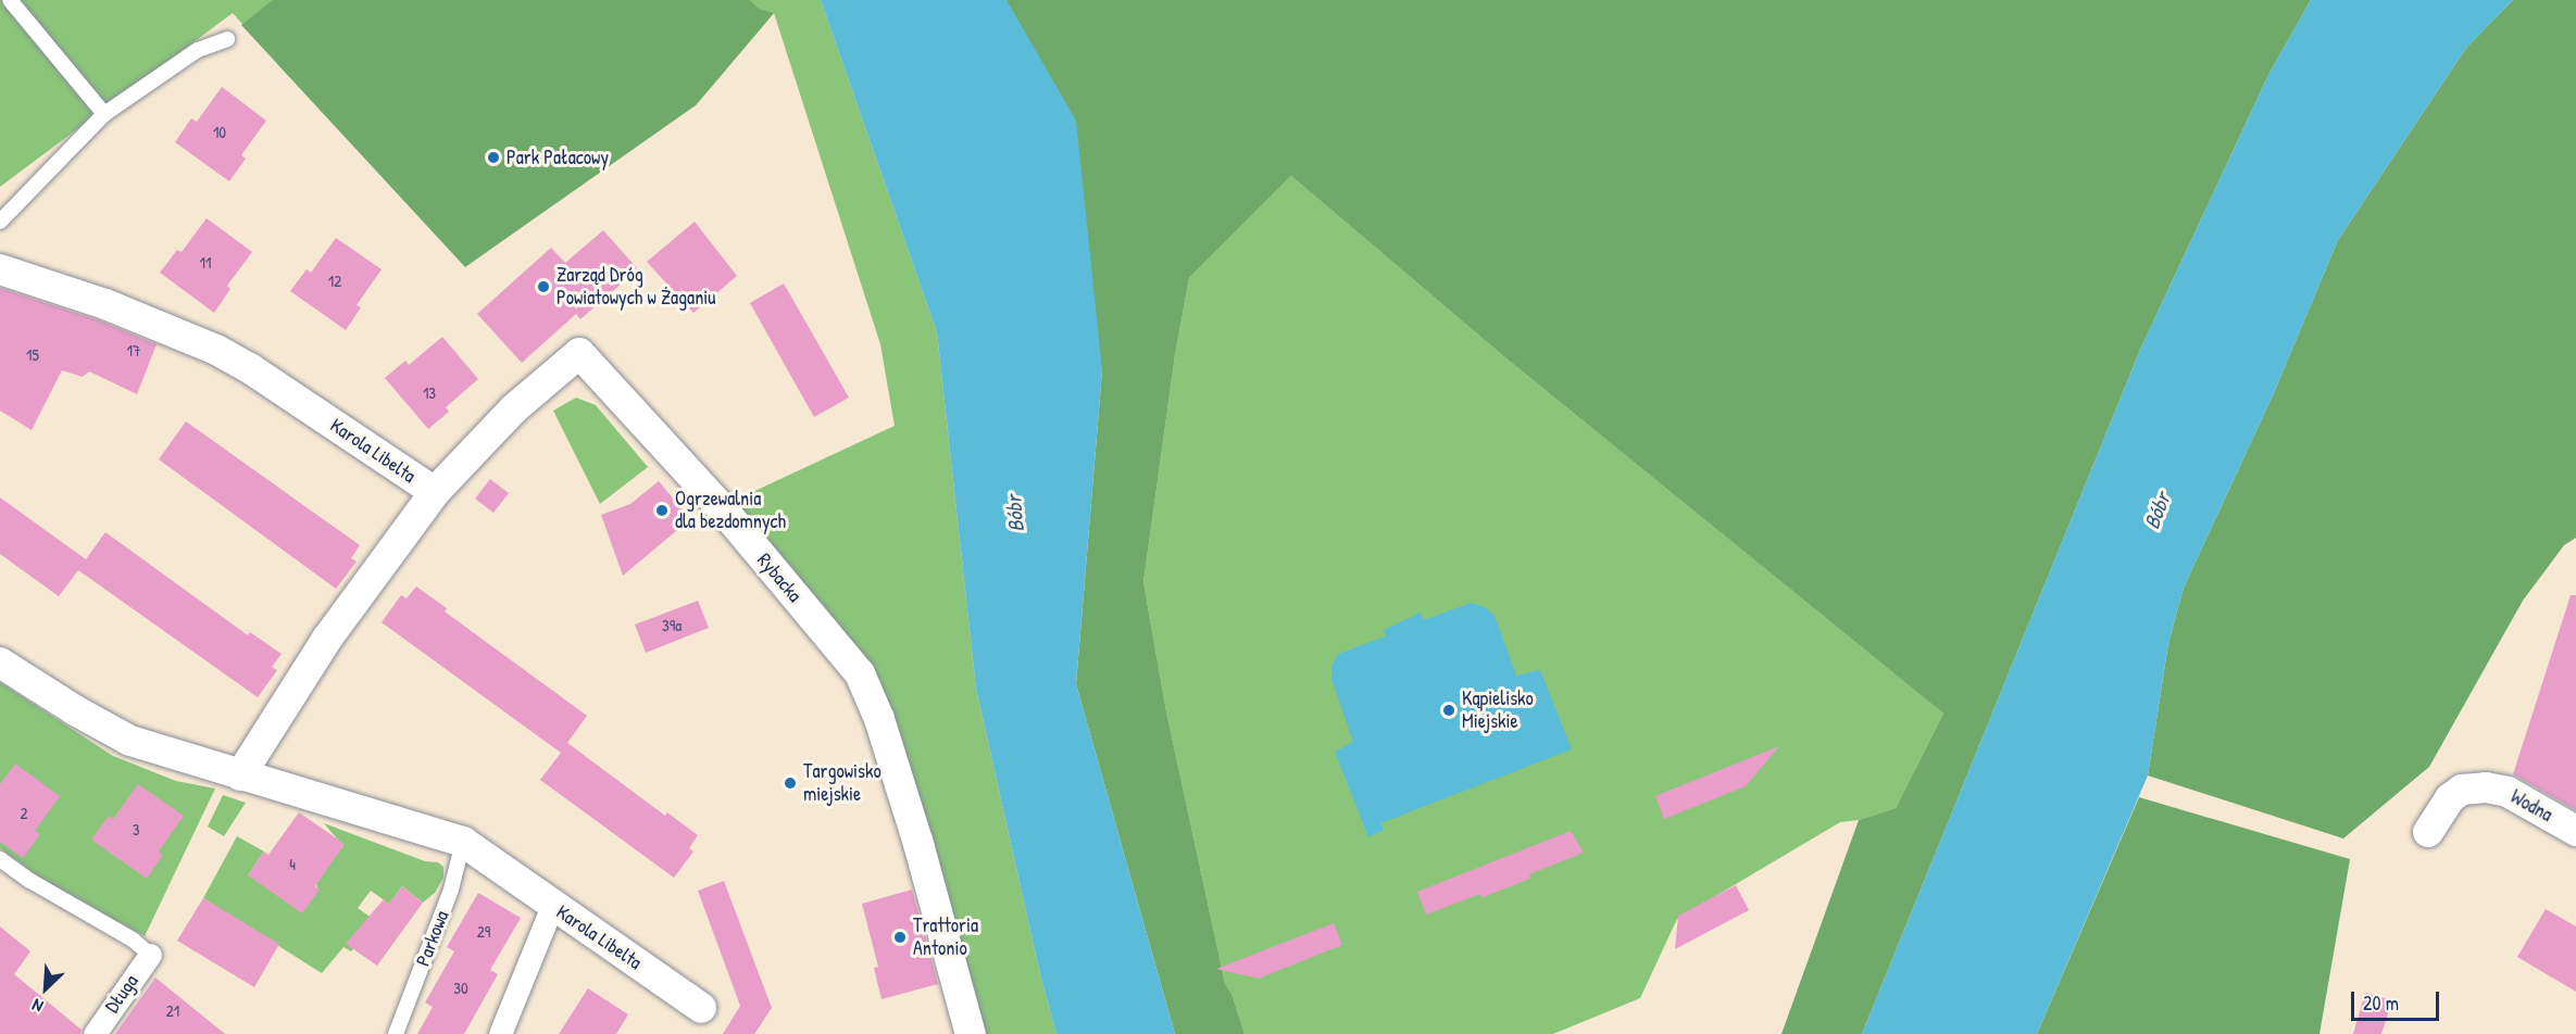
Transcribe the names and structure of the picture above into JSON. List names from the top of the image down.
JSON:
{
  "streets": {
    "street": [
      "Karola Libelta",
      "Rybacka",
      "Wodna",
      "Długa"
    ],
    "lane": ["Parkowa"]
  },
  "crossings": [
    ["Karola Libelta", "Rybacka"],
    ["Karola Libelta", "Parkowa"]
  ],
  "water": ["Bóbr"],
  "places": [
    "Park Pałacowy",
    "Zarząd Dróg Powiatowych w Żaganiu",
    "Ogrzewalnia dla bezdomnych",
    "Kąpielisko Miejskie",
    "Targowisko miejskie",
    "Trattoria Antonio"
  ],
  "house_numbers": [
    "10",
    "11",
    "12",
    "17",
    "15",
    "13",
    "39a",
    "2",
    "3",
    "4",
    "29",
    "30",
    "21"
  ],
  "scale_bar": "20 m",
  "north": "bottom left"
}
